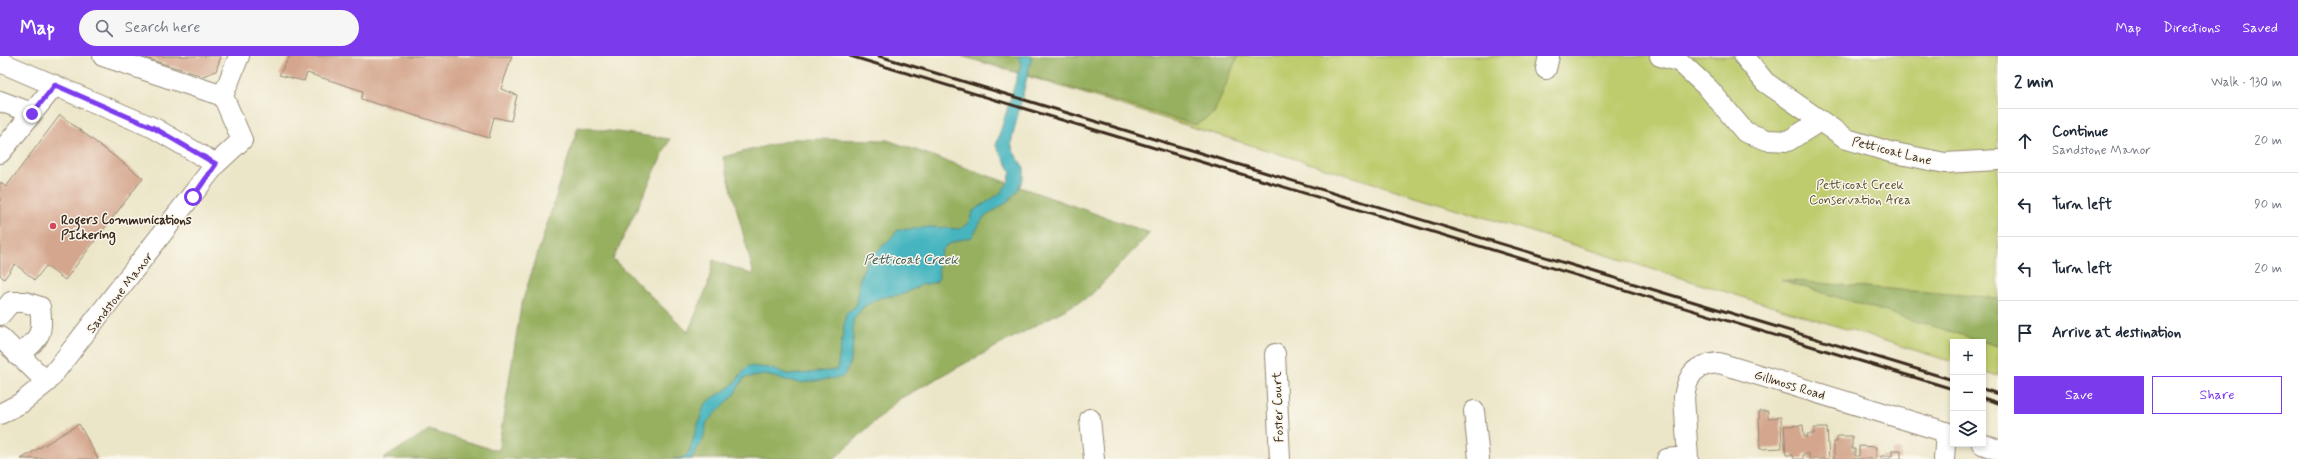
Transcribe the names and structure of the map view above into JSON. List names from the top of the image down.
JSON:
{
  "streets": {
    "street": [
      "Petticoat Lane",
      "Sandstone Manor",
      "Gillmoss Road",
      "Foster Court"
    ]
  },
  "water": ["Petticoat Creek"],
  "parks": ["Petticoat Creek Conservation Area"],
  "places": ["Rogers Communications PIckering"],
  "page": {
    "header": "Map",
    "search": "Search here",
    "nav": ["Map", "Directions", "Saved"],
    "heading": ["2 min", "Walk · 130 m"],
    "list": [
      ["Continue", "Sandstone Manor", "20 m"],
      ["Turn left", "90 m"],
      ["Turn left", "20 m"],
      "Arrive at destination"
    ],
    "map_buttons": ["+", "−"],
    "buttons": ["Save", "Share"]
  }
}
